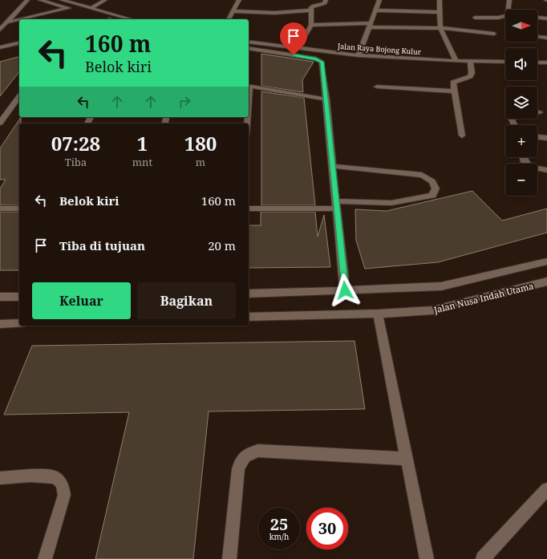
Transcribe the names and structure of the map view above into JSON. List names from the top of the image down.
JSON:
{
  "streets": {
    "street": ["Jalan Raya Bojong Kulur", "Jalan Nusa Indah Utama"]
  },
  "north": "right",
  "page": {
    "map_buttons": ["+", "−"],
    "turn": ["160 m", "Belok kiri"],
    "eta": [
      "07:28",
      "Tiba",
      "1",
      "mnt",
      "180",
      "m"
    ],
    "list": [
      {
        "name": "Belok kiri",
        "value": "160 m"
      },
      {
        "name": "Tiba di tujuan",
        "value": "20 m"
      }
    ],
    "buttons": ["Keluar", "Bagikan"],
    "speed": "25 km/h",
    "limit": "30"
  }
}
